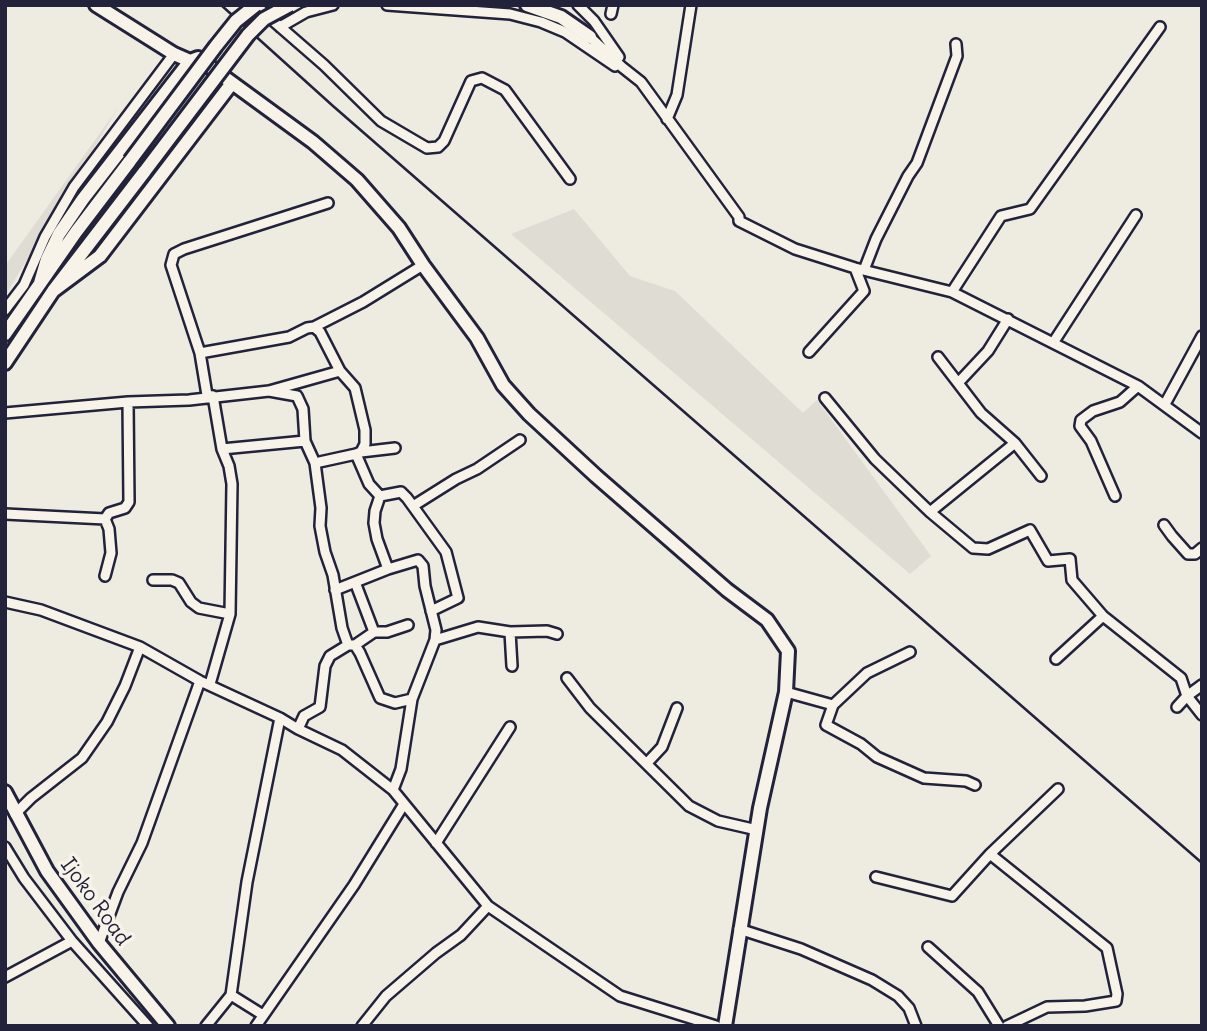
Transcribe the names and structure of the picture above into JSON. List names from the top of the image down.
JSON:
{
  "streets": {
    "street": ["Ijoko Road"]
  }
}
